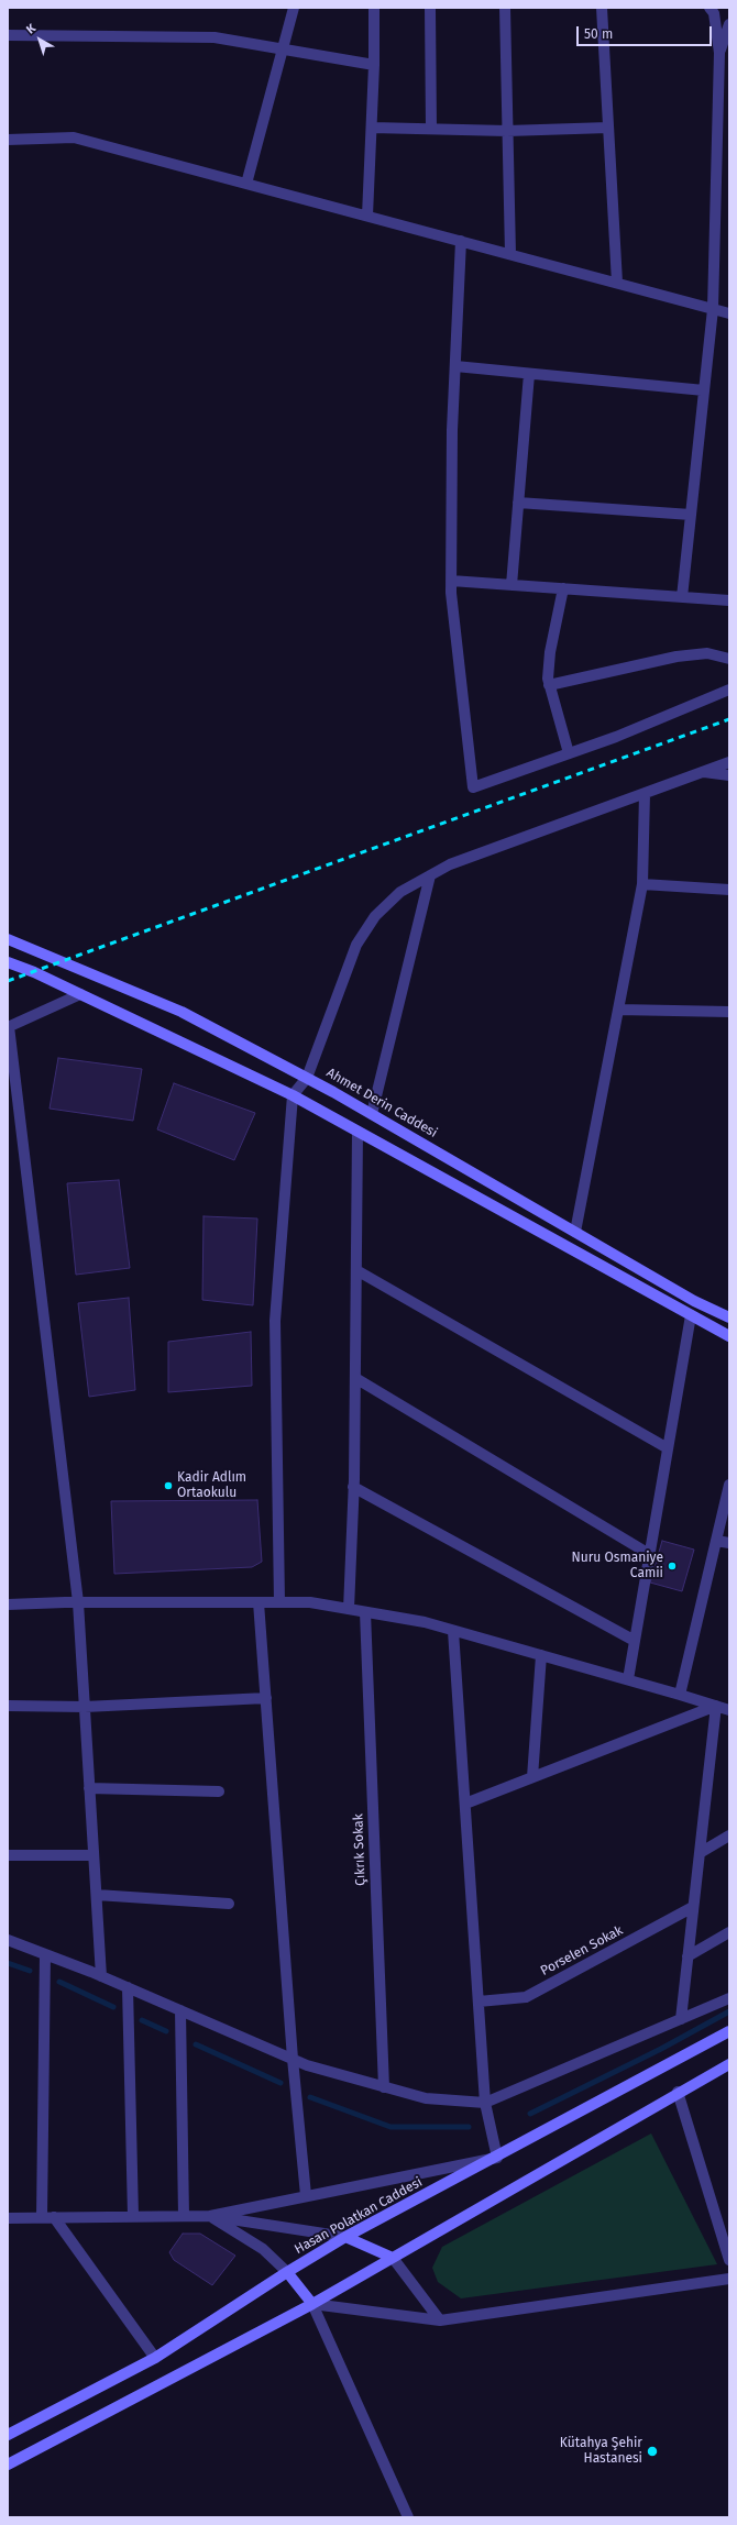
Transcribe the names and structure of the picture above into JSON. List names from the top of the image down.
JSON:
{
  "streets": {
    "main road": ["Ahmet Derin Caddesi", "Hasan Polatkan Caddesi"],
    "street": ["Çıkrık Sokak", "Porselen Sokak"]
  },
  "places": ["Kadir Adlım Ortaokulu", "Nuru Osmaniye Camii", "Kütahya Şehir Hastanesi"],
  "scale_bar": "50 m",
  "north": "top left"
}
